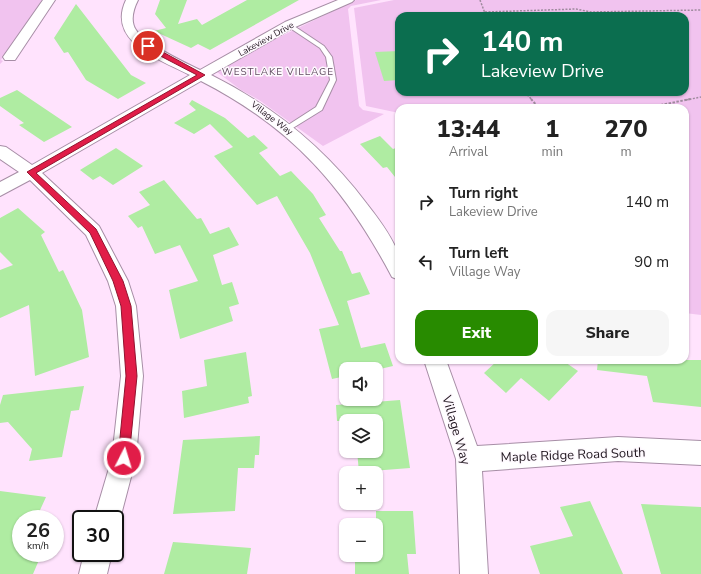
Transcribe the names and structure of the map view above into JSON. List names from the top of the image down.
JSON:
{
  "streets": {
    "street": ["Lakeview Drive", "Village Way", "Maple Ridge Road South"]
  },
  "crossings": [
    ["Lakeview Drive", "Village Way"],
    ["Village Way", "Maple Ridge Road South"]
  ],
  "districts": ["WESTLAKE VILLAGE"],
  "page": {
    "turn": ["140 m", "Lakeview Drive"],
    "eta": [
      "13:44",
      "Arrival",
      "1",
      "min",
      "270",
      "m"
    ],
    "list": [
      {
        "name": "Turn right",
        "note": "Lakeview Drive",
        "value": "140 m"
      },
      {
        "name": "Turn left",
        "note": "Village Way",
        "value": "90 m"
      }
    ],
    "buttons": ["Exit", "Share"],
    "map_buttons": ["+", "−"],
    "speed": "26 km/h",
    "limit": "30"
  }
}
